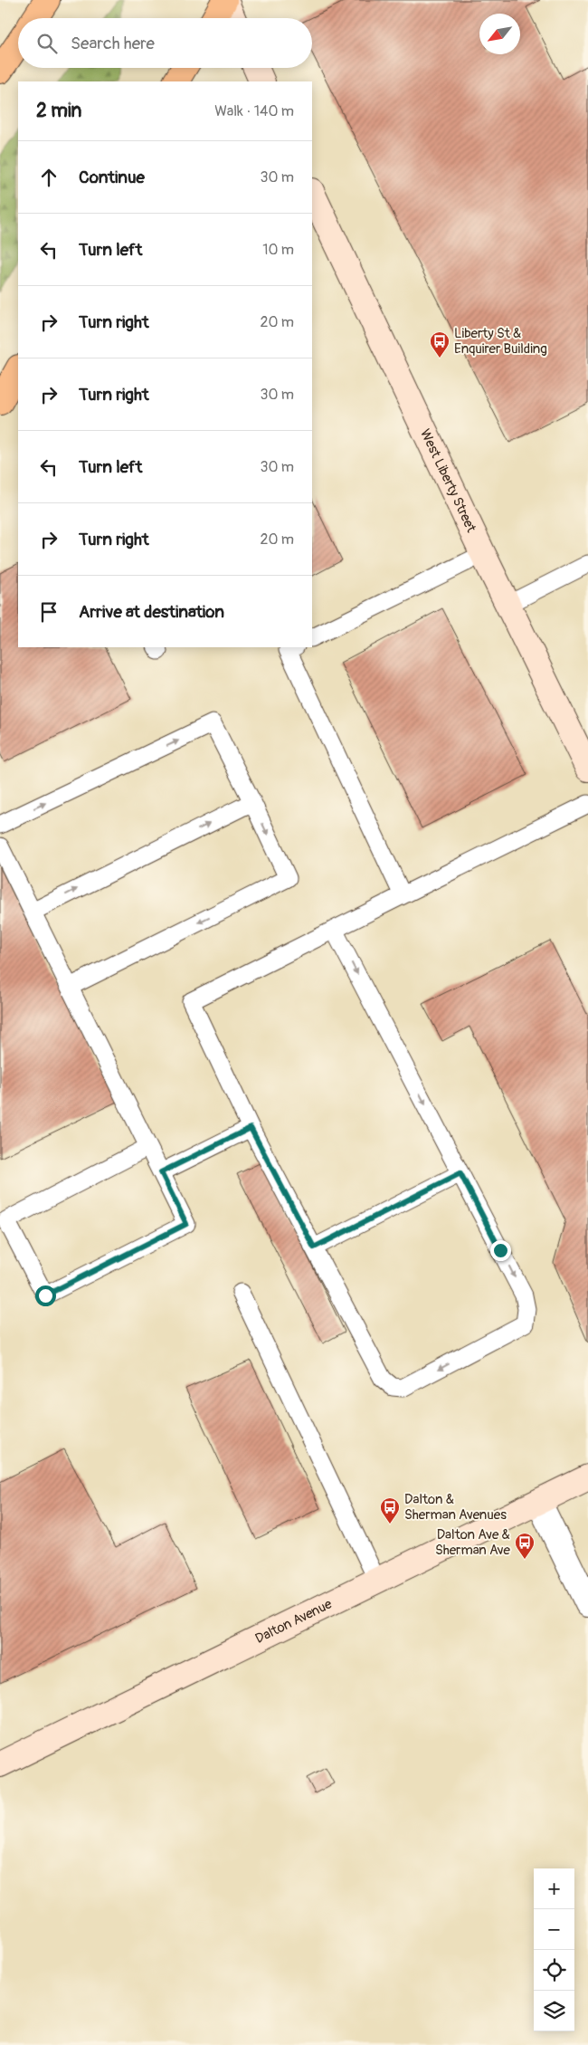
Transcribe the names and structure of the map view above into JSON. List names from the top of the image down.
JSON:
{
  "streets": {
    "main road": ["West Liberty Street", "Dalton Avenue"]
  },
  "places": {
    "bus stop": ["Liberty St & Enquirer Building", "Dalton & Sherman Avenues", "Dalton Ave & Sherman Ave"]
  },
  "north": "bottom left",
  "page": {
    "search": "Search here",
    "heading": ["2 min", "Walk · 140 m"],
    "list": [
      ["Continue", "30 m"],
      ["Turn left", "10 m"],
      ["Turn right", "20 m"],
      ["Turn right", "30 m"],
      ["Turn left", "30 m"],
      ["Turn right", "20 m"],
      "Arrive at destination"
    ],
    "map_buttons": ["+", "−"]
  }
}
